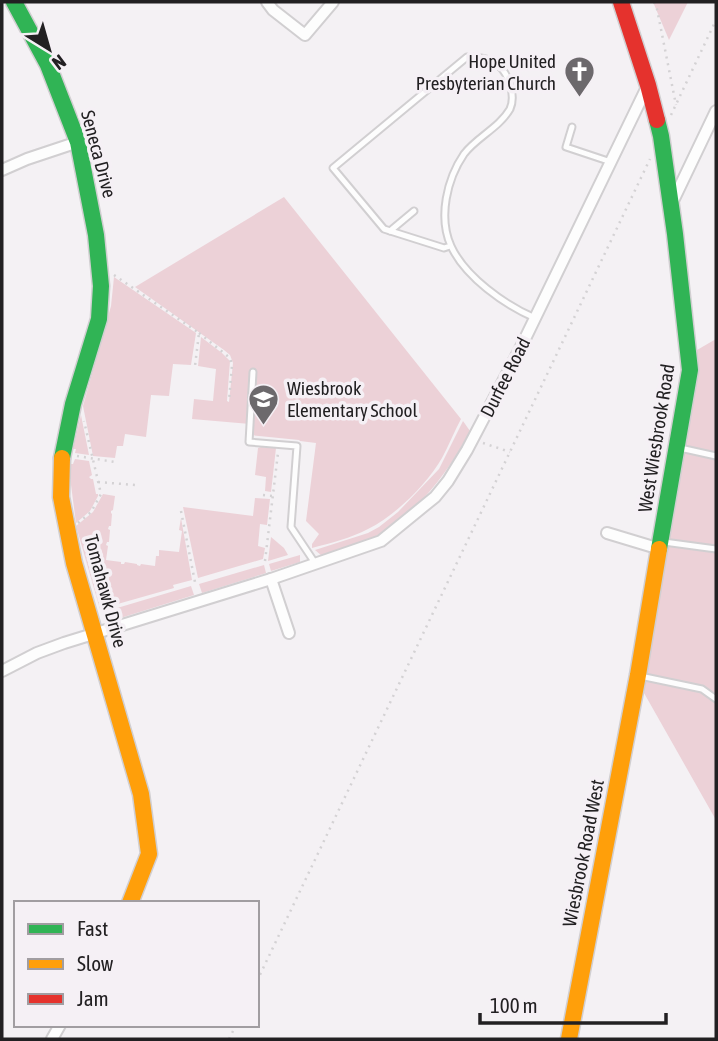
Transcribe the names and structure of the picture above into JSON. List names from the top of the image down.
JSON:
{
  "streets": {
    "street": [
      "Seneca Drive",
      "Durfee Road",
      "West Wiesbrook Road",
      "Tomahawk Drive",
      "Wiesbrook Road West"
    ]
  },
  "crossings": [
    ["Seneca Drive", "Tomahawk Drive"],
    ["Durfee Road", "West Wiesbrook Road"],
    ["Durfee Road", "Tomahawk Drive"],
    ["West Wiesbrook Road", "Wiesbrook Road West"]
  ],
  "places": {
    "church": ["Hope United Presbyterian Church"],
    "school or university": ["Wiesbrook Elementary School"]
  },
  "legend": ["Fast", "Slow", "Jam"],
  "scale_bar": "100 m",
  "north": "bottom right"
}
